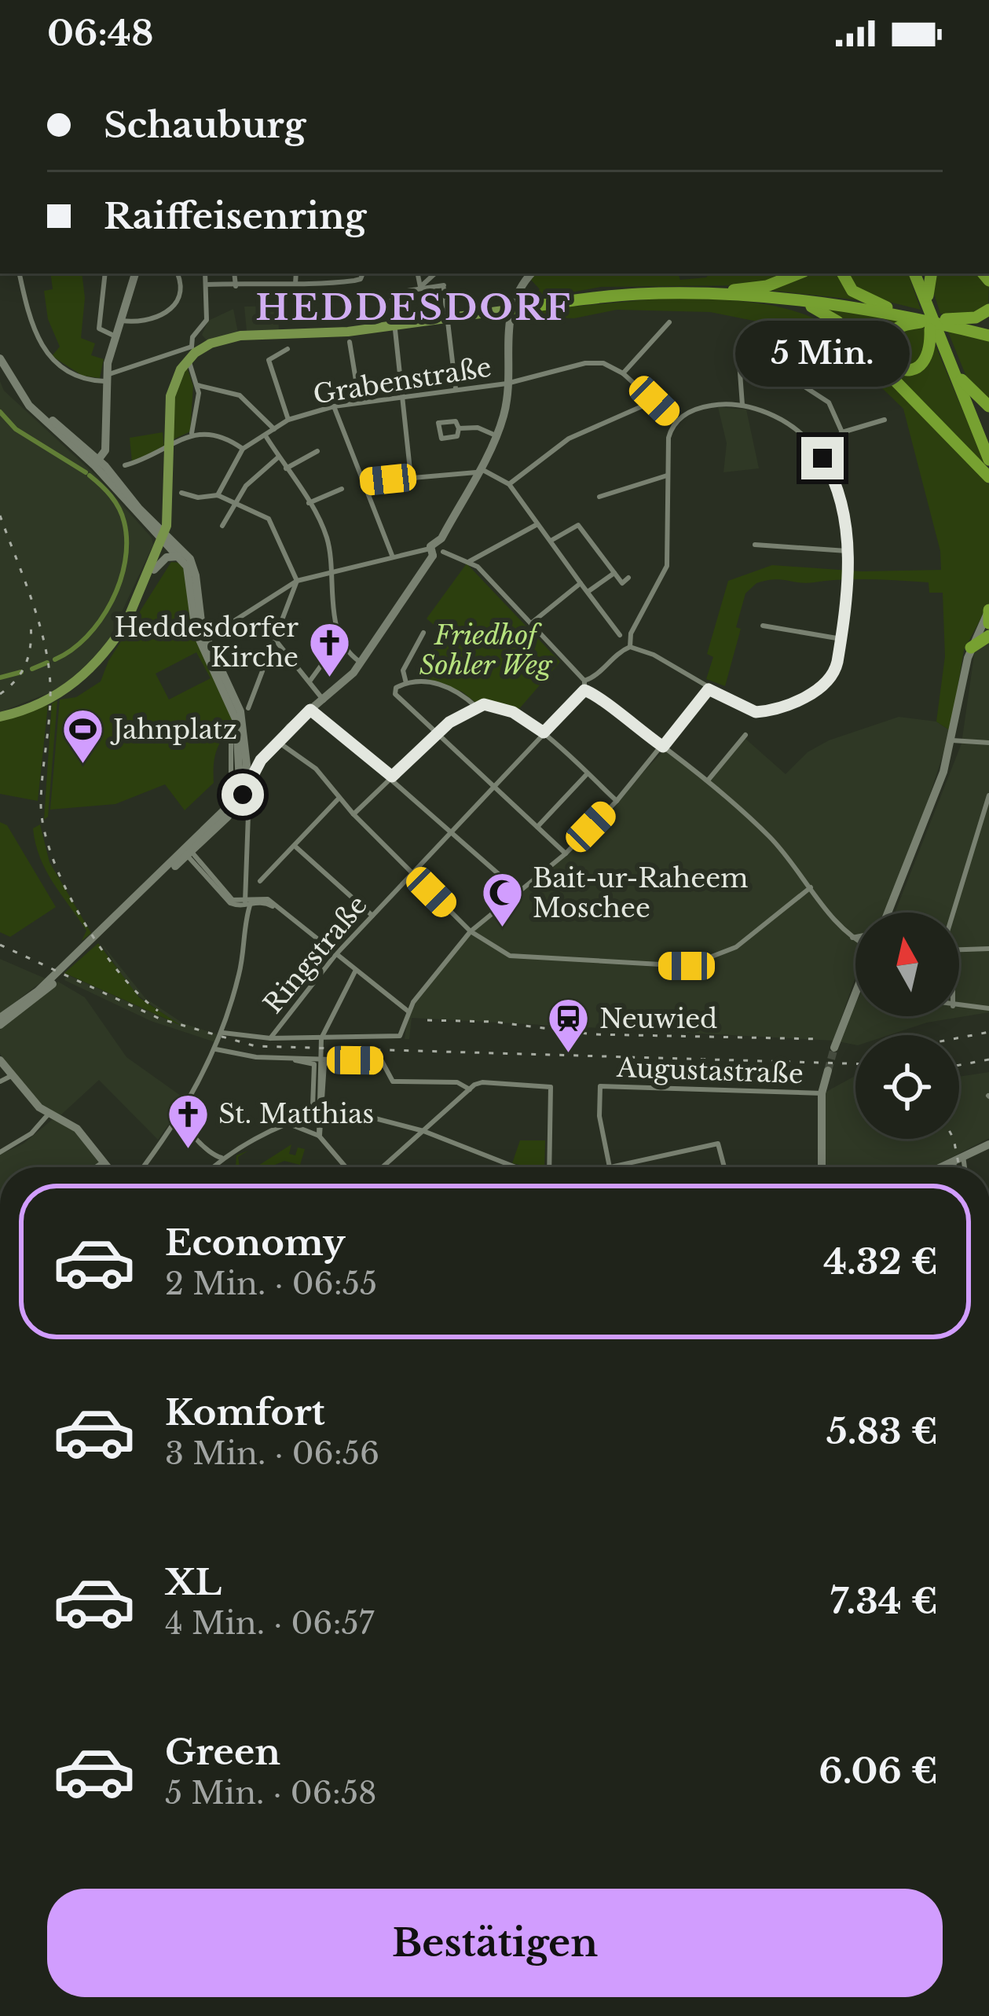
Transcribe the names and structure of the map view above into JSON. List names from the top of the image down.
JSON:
{
  "streets": {
    "street": ["Grabenstraße", "Ringstraße", "Augustastraße"]
  },
  "districts": ["HEDDESDORF"],
  "parks": ["Friedhof Sohler Weg"],
  "places": {
    "church": ["Heddesdorfer Kirche", "St. Matthias"],
    "sports": ["Jahnplatz"],
    "mosque": ["Bait-ur-Raheem Moschee"],
    "station": ["Neuwied"]
  },
  "north": "top",
  "page": {
    "status": "06:48",
    "banner": ["Schauburg", "Raiffeisenring"],
    "bubble": "5 Min.",
    "list": [
      {
        "name": "Economy",
        "note": "2 Min. · 06:55",
        "value": "4.32 €"
      },
      {
        "name": "Komfort",
        "note": "3 Min. · 06:56",
        "value": "5.83 €"
      },
      {
        "name": "XL",
        "note": "4 Min. · 06:57",
        "value": "7.34 €"
      },
      {
        "name": "Green",
        "note": "5 Min. · 06:58",
        "value": "6.06 €"
      }
    ],
    "buttons": "Bestätigen"
  }
}
